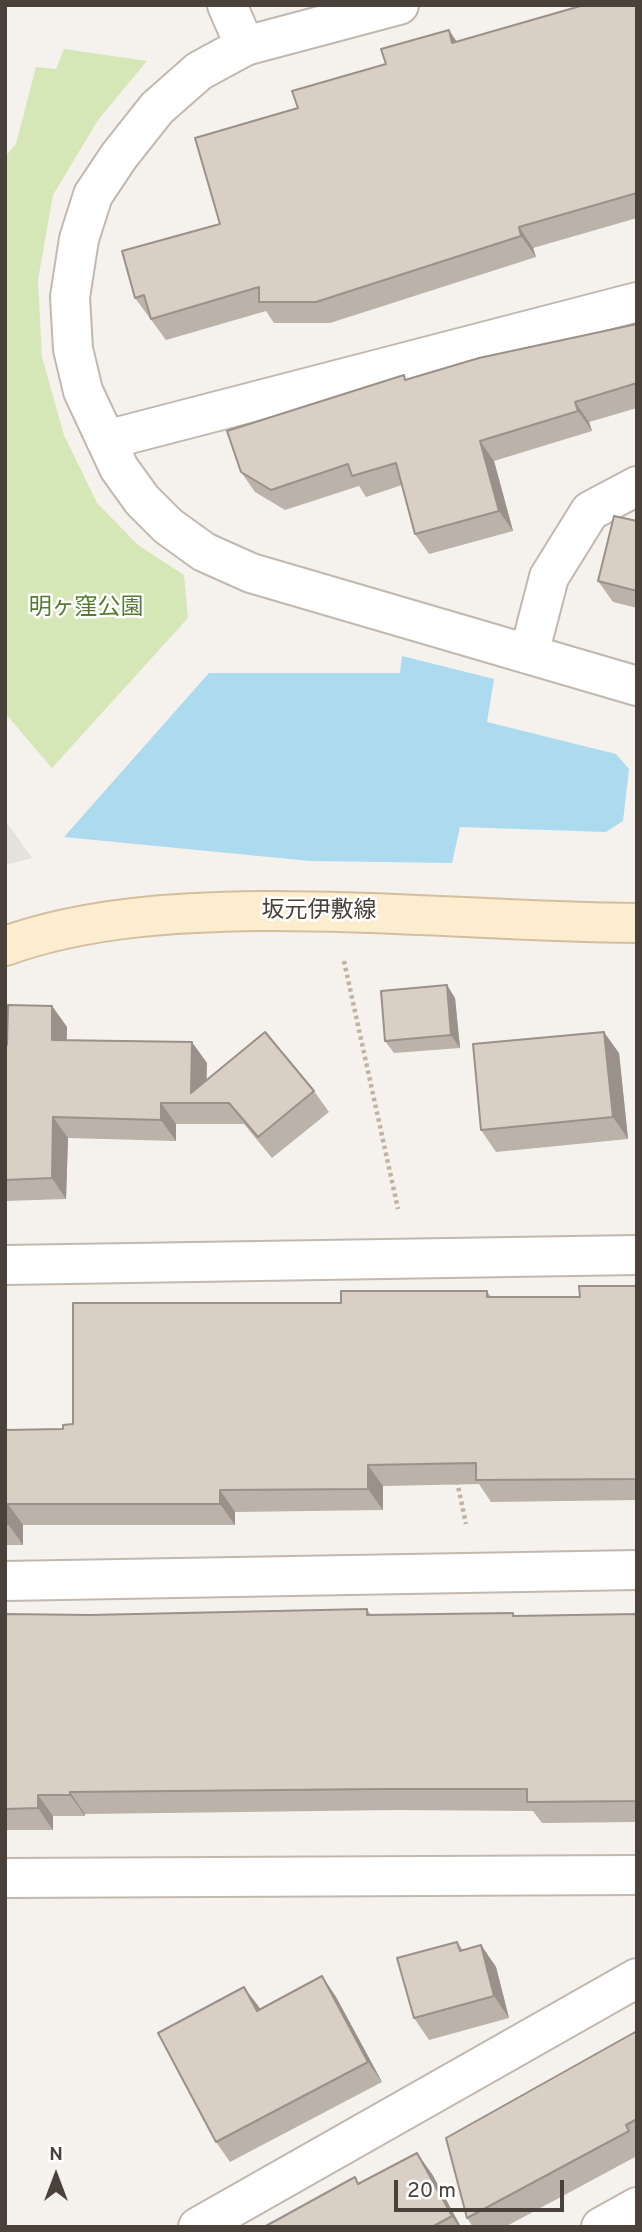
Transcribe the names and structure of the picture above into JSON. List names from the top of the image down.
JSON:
{
  "streets": {
    "main road": ["坂元伊敷線"]
  },
  "parks": ["明ヶ窪公園"],
  "scale_bar": "20 m",
  "north": "top"
}
